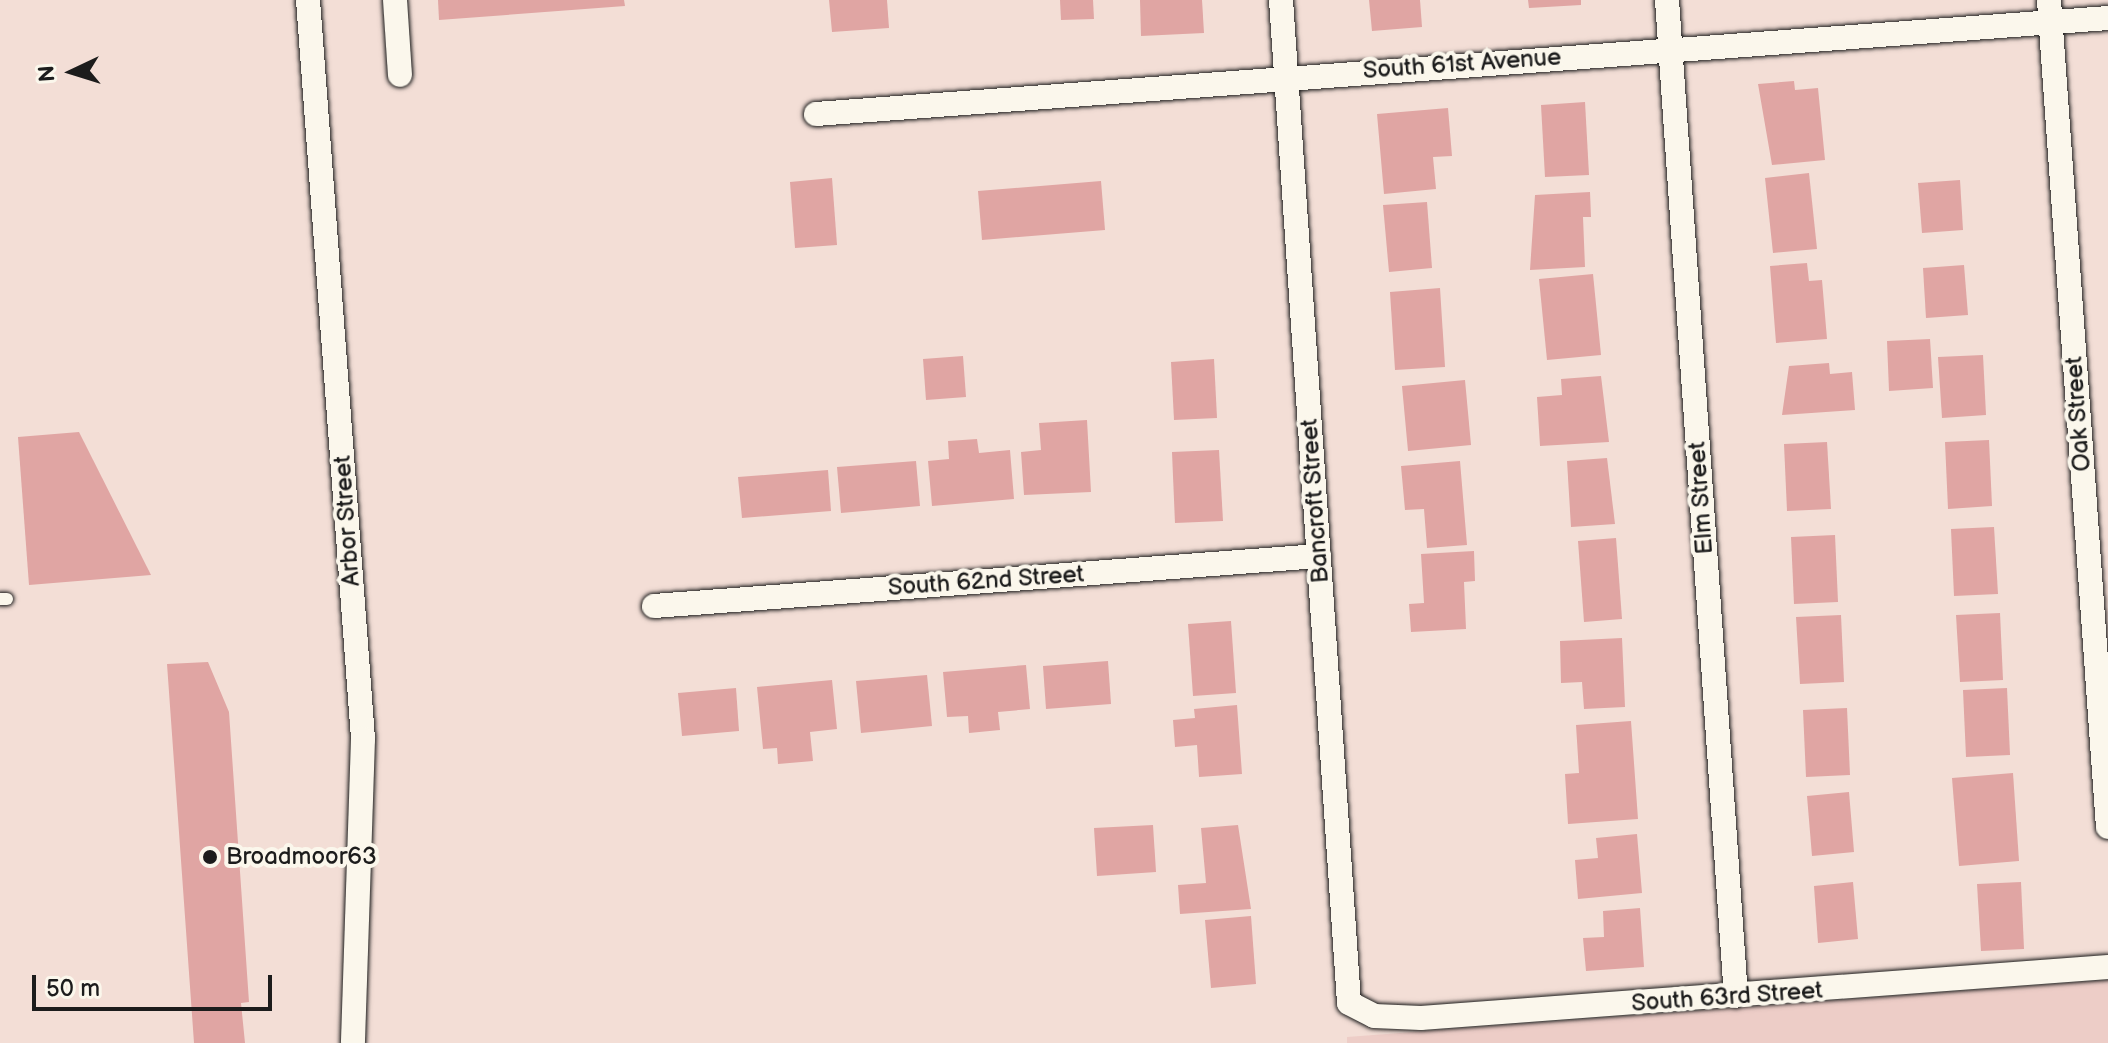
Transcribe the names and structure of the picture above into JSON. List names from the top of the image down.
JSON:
{
  "streets": {
    "street": [
      "South 61st Avenue",
      "Oak Street",
      "Elm Street",
      "Bancroft Street",
      "Arbor Street",
      "South 62nd Street",
      "South 63rd Street"
    ]
  },
  "crossings": [
    ["South 61st Avenue", "Oak Street"],
    ["South 61st Avenue", "Elm Street"],
    ["South 61st Avenue", "Bancroft Street"],
    ["Elm Street", "South 63rd Street"],
    ["Bancroft Street", "South 62nd Street"],
    ["Bancroft Street", "South 63rd Street"]
  ],
  "places": ["Broadmoor63"],
  "scale_bar": "50 m",
  "north": "left"
}
